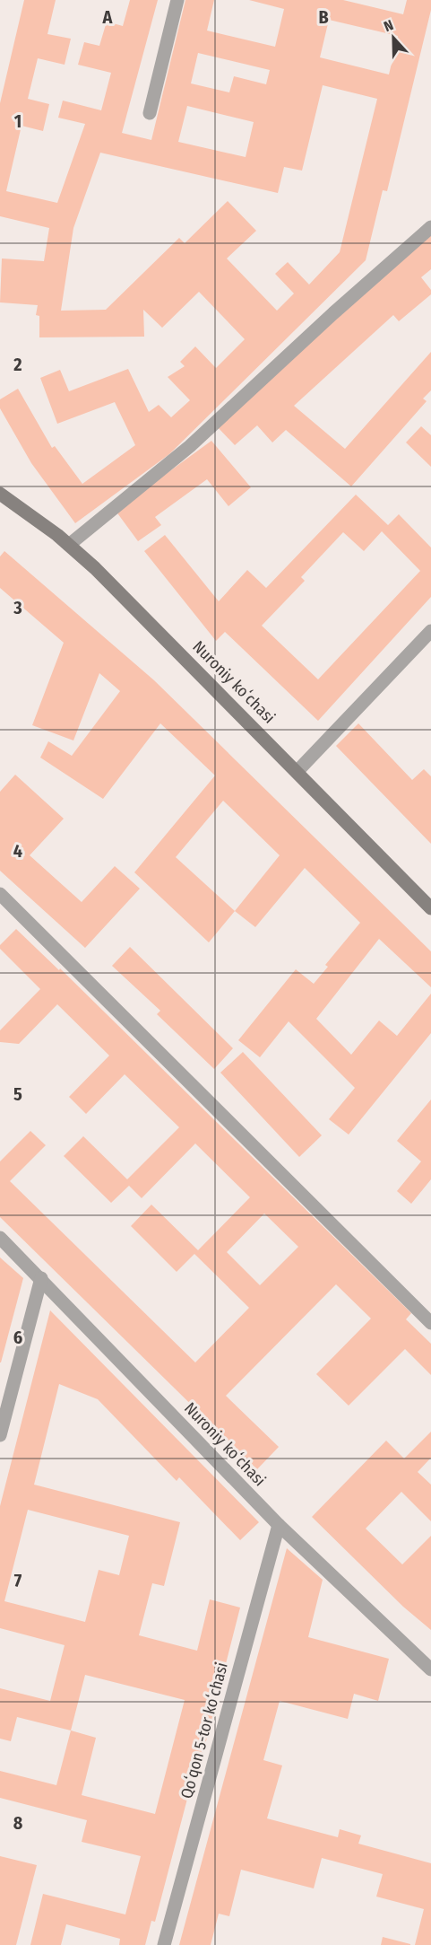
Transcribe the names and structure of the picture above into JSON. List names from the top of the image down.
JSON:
{
  "streets": {
    "street": ["Nuroniy koʻchasi", "Qoʻqon 5-tor koʻchasi"]
  },
  "crossings": [
    ["Nuroniy koʻchasi", "Qoʻqon 5-tor koʻchasi"]
  ],
  "north": "top",
  "grid": {
    "columns": ["A", "B"],
    "rows": [
      "1",
      "2",
      "3",
      "4",
      "5",
      "6",
      "7",
      "8"
    ]
  }
}
